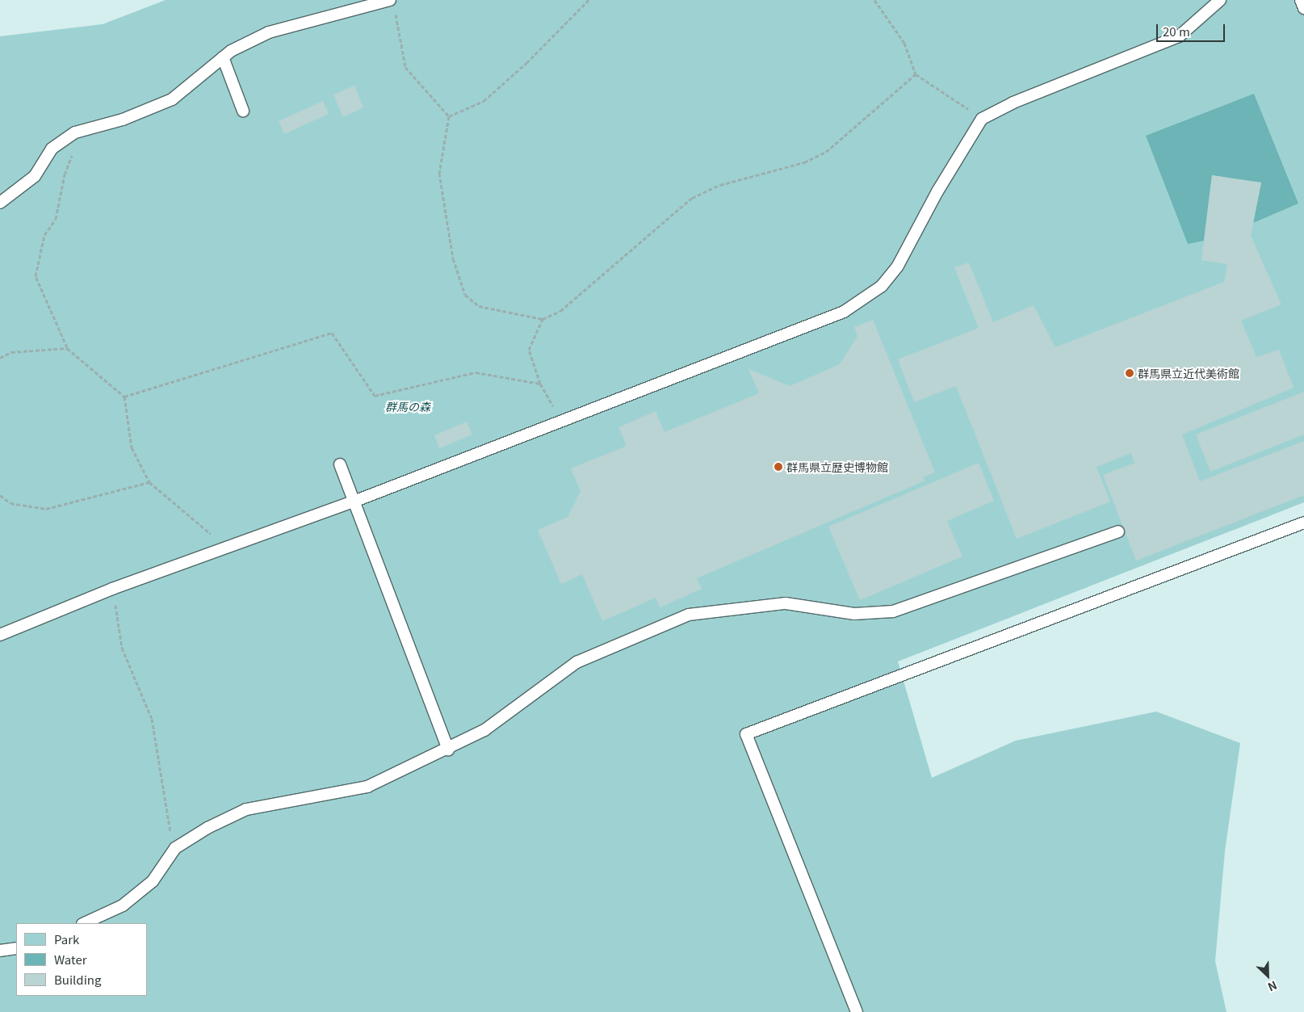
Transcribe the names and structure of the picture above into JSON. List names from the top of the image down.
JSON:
{
  "parks": ["群馬の森"],
  "places": ["群馬県立近代美術館", "群馬県立歴史博物館"],
  "legend": ["Park", "Water", "Building"],
  "scale_bar": "20 m",
  "north": "bottom right"
}
